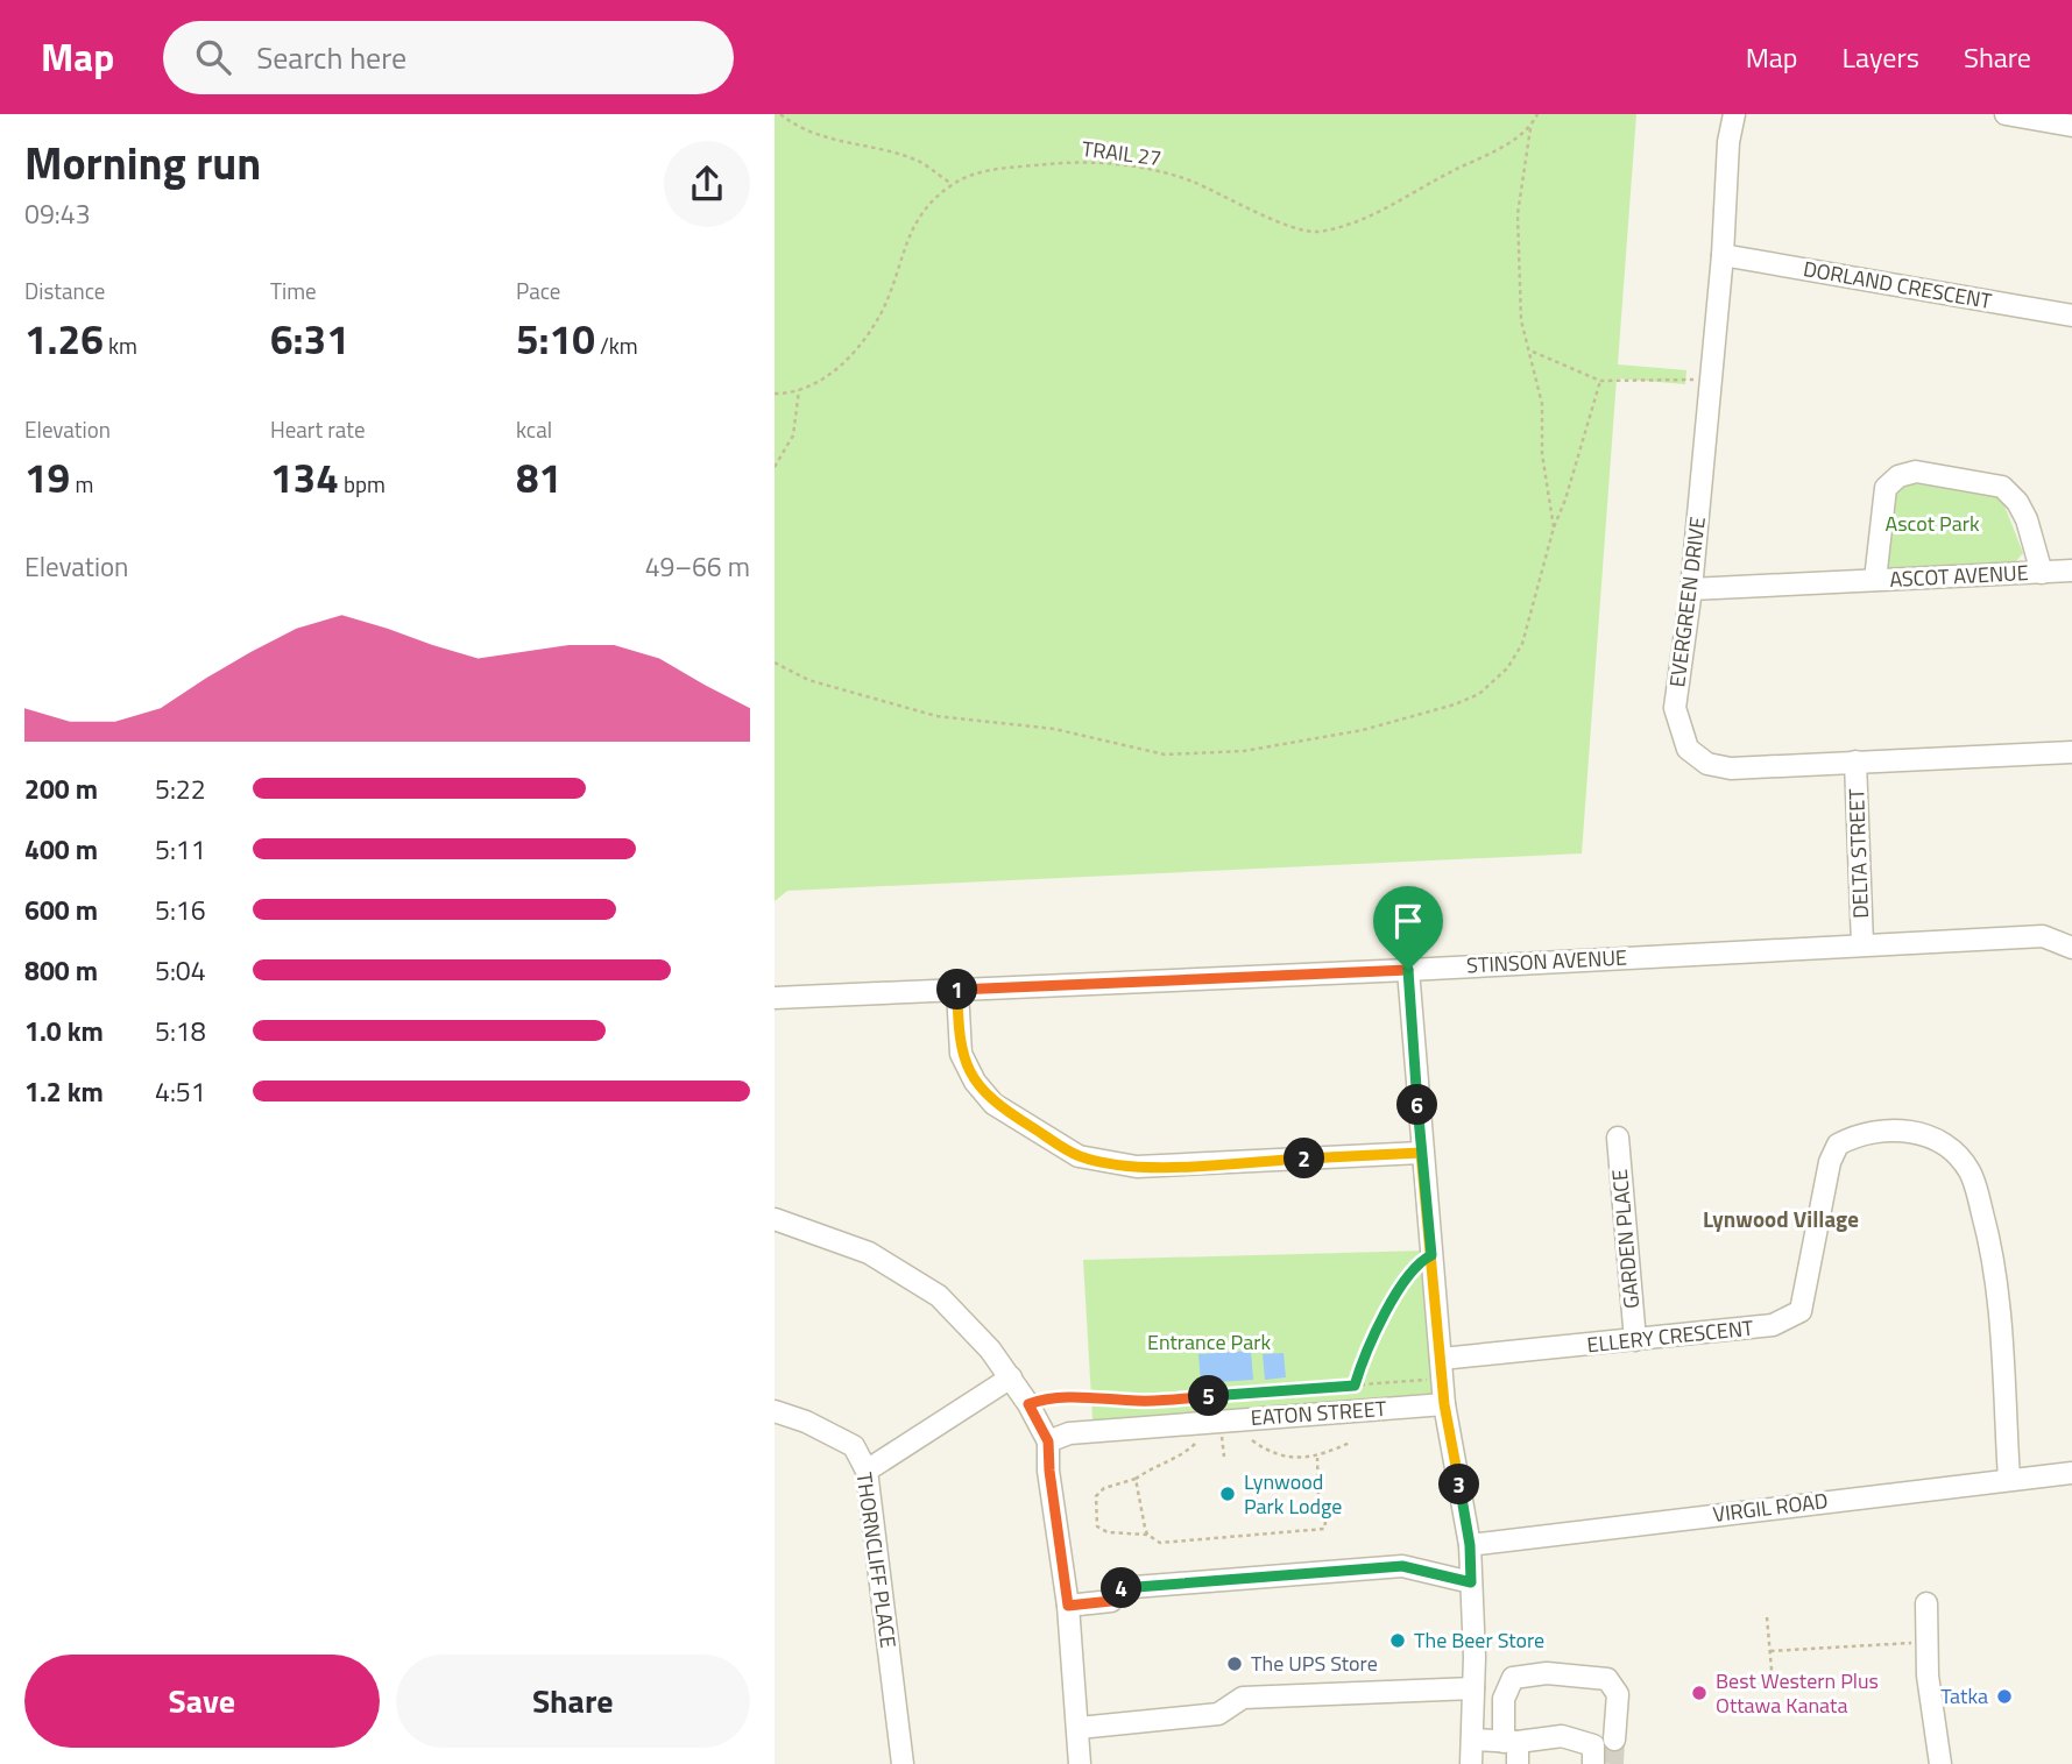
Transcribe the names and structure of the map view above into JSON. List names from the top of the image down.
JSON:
{
  "streets": {
    "street": [
      "DORLAND CRESCENT",
      "ASCOT AVENUE",
      "EVERGREEN DRIVE",
      "DELTA STREET",
      "STINSON AVENUE",
      "GARDEN PLACE",
      "ELLERY CRESCENT",
      "EATON STREET",
      "VIRGIL ROAD",
      "THORNCLIFF PLACE"
    ],
    "path": ["TRAIL 27"]
  },
  "crossings": [
    ["DORLAND CRESCENT", "EVERGREEN DRIVE"],
    ["ASCOT AVENUE", "EVERGREEN DRIVE"],
    ["EVERGREEN DRIVE", "DELTA STREET"],
    ["DELTA STREET", "STINSON AVENUE"],
    ["GARDEN PLACE", "ELLERY CRESCENT"],
    ["ELLERY CRESCENT", "VIRGIL ROAD"]
  ],
  "districts": ["Lynwood Village"],
  "parks": ["Ascot Park", "Entrance Park"],
  "places": [
    "Lynwood Park Lodge",
    "The Beer Store",
    "The UPS Store",
    "Best Western Plus Ottawa Kanata",
    "Tatka"
  ],
  "page": {
    "header": "Map",
    "search": "Search here",
    "nav": ["Map", "Layers", "Share"],
    "heading": ["Morning run", "09:43"],
    "stats": [
      ["Distance", "1.26 km"],
      ["Time", "6:31"],
      ["Pace", "5:10 /km"],
      ["Elevation", "19 m"],
      ["Heart rate", "134 bpm"],
      ["kcal", "81"]
    ],
    "chart": ["Elevation", "49–66 m"],
    "list": [
      {
        "name": "200 m",
        "note": "5:22"
      },
      {
        "name": "400 m",
        "note": "5:11"
      },
      {
        "name": "600 m",
        "note": "5:16"
      },
      {
        "name": "800 m",
        "note": "5:04"
      },
      {
        "name": "1.0 km",
        "note": "5:18"
      },
      {
        "name": "1.2 km",
        "note": "4:51"
      }
    ],
    "pins": [
      "1",
      "6",
      "2",
      "5",
      "3",
      "4"
    ],
    "buttons": ["Save", "Share"]
  }
}
